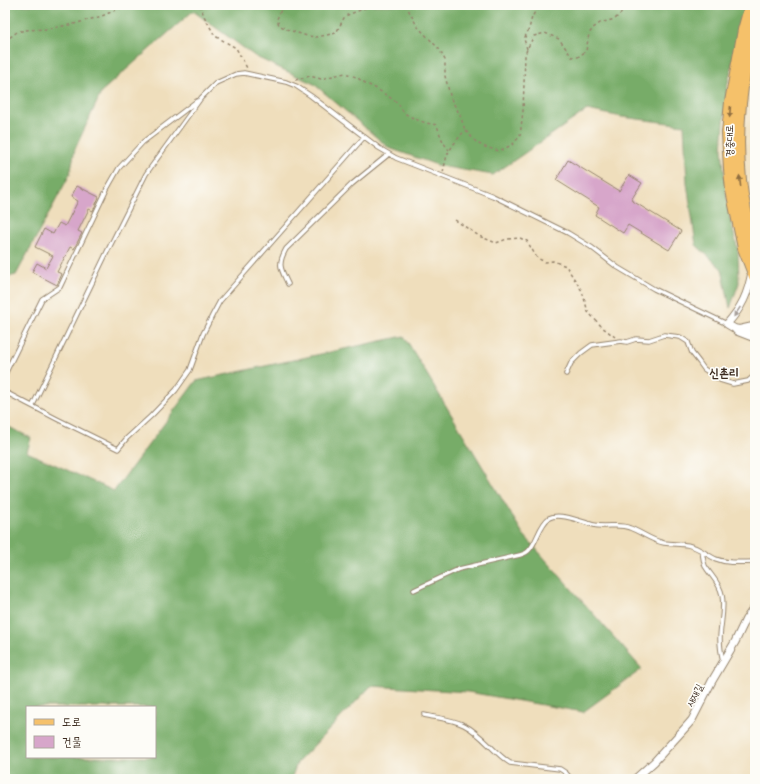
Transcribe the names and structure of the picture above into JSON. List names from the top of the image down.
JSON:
{
  "streets": {
    "main road": ["경충대로"],
    "street": ["새재길"]
  },
  "districts": ["신촌리"],
  "legend": ["도로", "건물"]
}
